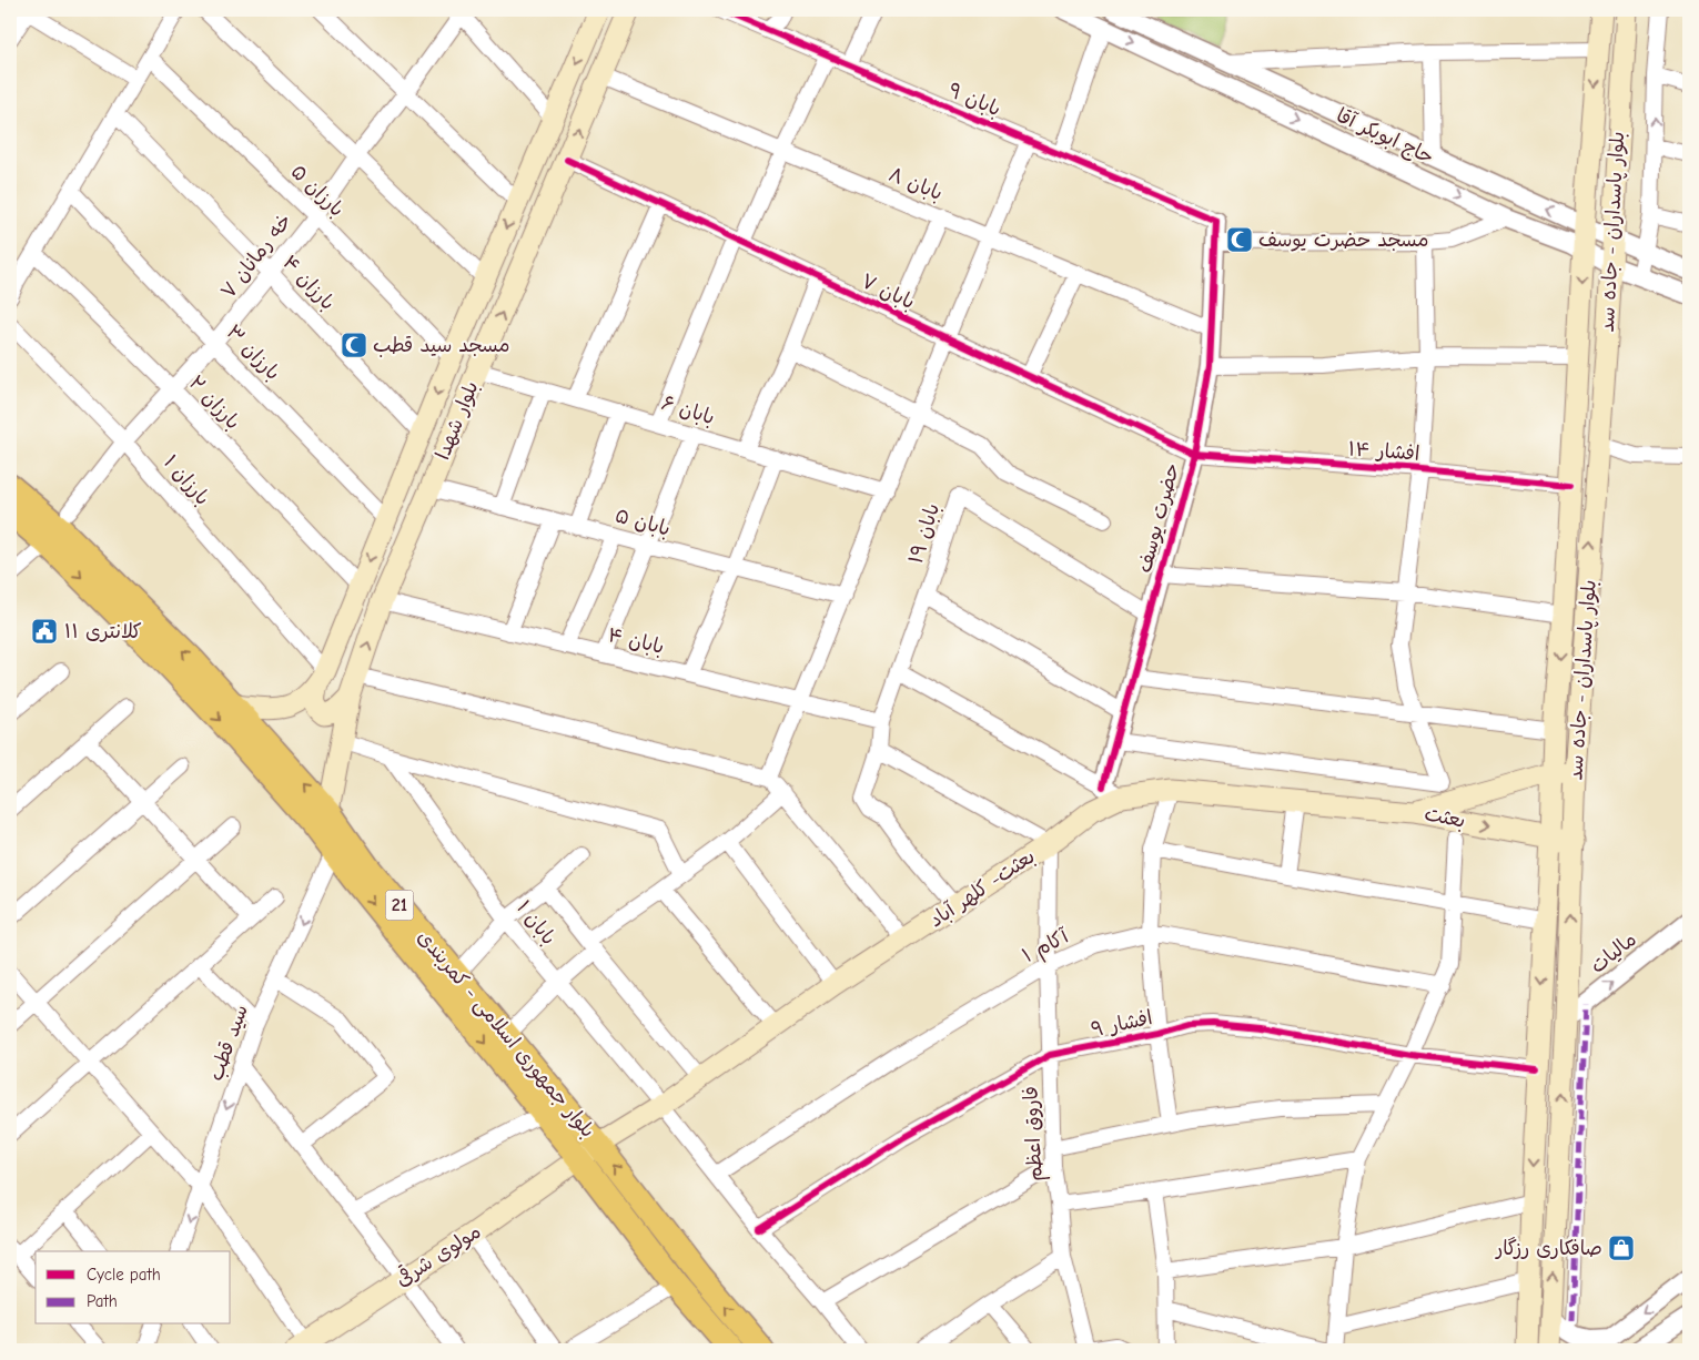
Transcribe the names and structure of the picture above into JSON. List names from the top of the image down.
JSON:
{
  "streets": {
    "main road": [
      "بلوار پاسداران - جاده سد",
      "بلوار شهدا",
      "بعثت",
      "بعثت- کلهر آباد",
      "21",
      "بلوار جمهوری اسلامی - کمربندی",
      "مولوی شرقی"
    ],
    "street": [
      "بابان ۹",
      "حاج ابوبکر آقا",
      "بابان ۸",
      "بارزان ۵",
      "خه رمانان ۷",
      "بارزان ۴",
      "بابان ۷",
      "بارزان ۳",
      "بارزان ۲",
      "بابان ۶",
      "افشار ۱۴",
      "بارزان ۱",
      "حضرت یوسف",
      "بابان ۵",
      "بابان ۱۹",
      "بابان ۴",
      "بابان ۱",
      "آکام ۱",
      "مالیات",
      "افشار ۹",
      "سید قطب",
      "فاروق اعظم"
    ]
  },
  "crossings": [
    ["بابان ۹", "حضرت یوسف"],
    ["حاج ابوبکر آقا", "بلوار پاسداران - جاده سد"],
    ["بابان ۸", "بلوار شهدا"],
    ["بابان ۸", "حضرت یوسف"],
    ["بارزان ۵", "خه رمانان ۷"],
    ["بارزان ۵", "بلوار شهدا"],
    ["بلوار پاسداران - جاده سد", "افشار ۱۴"],
    ["بلوار پاسداران - جاده سد", "بعثت"],
    ["بلوار پاسداران - جاده سد", "مالیات"],
    ["بلوار پاسداران - جاده سد", "افشار ۹"],
    ["خه رمانان ۷", "بارزان ۴"],
    ["خه رمانان ۷", "بارزان ۳"],
    ["خه رمانان ۷", "بارزان ۲"],
    ["خه رمانان ۷", "بارزان ۱"],
    ["بارزان ۴", "بلوار شهدا"],
    ["بابان ۷", "بلوار شهدا"],
    ["بابان ۷", "افشار ۱۴"],
    ["بابان ۷", "حضرت یوسف"],
    ["بارزان ۳", "بلوار شهدا"],
    ["بارزان ۲", "بلوار شهدا"],
    ["بابان ۶", "بلوار شهدا"],
    ["بلوار شهدا", "بارزان ۱"],
    ["بلوار شهدا", "بابان ۵"],
    ["بلوار شهدا", "بابان ۴"],
    ["بلوار شهدا", "بلوار جمهوری اسلامی - کمربندی"],
    ["افشار ۱۴", "حضرت یوسف"],
    ["حضرت یوسف", "بابان ۱۹"],
    ["بابان ۱۹", "بابان ۴"],
    ["بابان ۱۹", "بعثت- کلهر آباد"],
    ["بعثت", "بعثت- کلهر آباد"],
    ["بعثت- کلهر آباد", "بابان ۱"],
    ["بعثت- کلهر آباد", "بلوار جمهوری اسلامی - کمربندی"],
    ["بعثت- کلهر آباد", "فاروق اعظم"],
    ["بعثت- کلهر آباد", "مولوی شرقی"],
    ["بابان ۱", "آکام ۱"],
    ["بابان ۱", "افشار ۹"],
    ["آکام ۱", "فاروق اعظم"],
    ["افشار ۹", "فاروق اعظم"],
    ["بلوار جمهوری اسلامی - کمربندی", "سید قطب"],
    ["بلوار جمهوری اسلامی - کمربندی", "مولوی شرقی"]
  ],
  "one_way": ["بعثت", "مالیات", "سید قطب"],
  "places": {
    "mosque": ["مسجد حضرت یوسف", "مسجد سید قطب"],
    "public building": ["کلانتری ۱۱"],
    "shop": ["صافکاری رزگار"]
  },
  "legend": ["Cycle path", "Path"]
}
